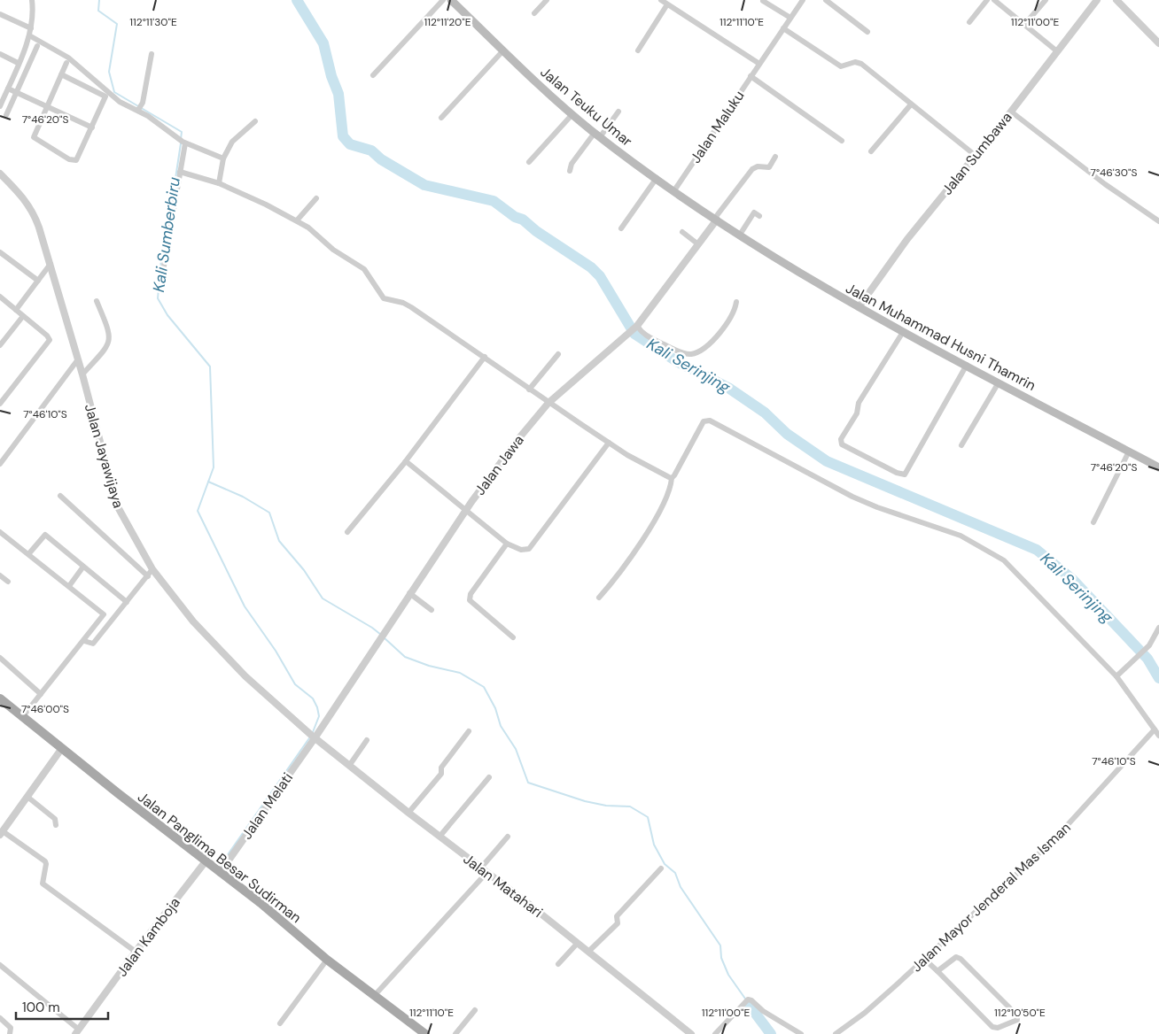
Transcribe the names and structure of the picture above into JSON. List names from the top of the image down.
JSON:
{
  "streets": {
    "main road": ["Jalan Teuku Umar", "Jalan Muhammad Husni Thamrin", "Jalan Panglima Besar Sudirman"],
    "street": [
      "Jalan Maluku",
      "Jalan Sumbawa",
      "Jalan Jayawijaya",
      "Jalan Jawa",
      "Jalan Melati",
      "Jalan Matahari",
      "Jalan Mayor Jenderal Mas Isman",
      "Jalan Kamboja"
    ]
  },
  "crossings": [
    ["Jalan Teuku Umar", "Jalan Maluku"],
    ["Jalan Teuku Umar", "Jalan Muhammad Husni Thamrin"],
    ["Jalan Teuku Umar", "Jalan Jawa"],
    ["Jalan Sumbawa", "Jalan Muhammad Husni Thamrin"],
    ["Jalan Muhammad Husni Thamrin", "Jalan Jawa"],
    ["Jalan Jayawijaya", "Jalan Jawa"],
    ["Jalan Jayawijaya", "Jalan Melati"],
    ["Jalan Jayawijaya", "Jalan Matahari"],
    ["Jalan Jawa", "Jalan Melati"],
    ["Jalan Jawa", "Jalan Matahari"],
    ["Jalan Melati", "Jalan Panglima Besar Sudirman"],
    ["Jalan Melati", "Jalan Matahari"],
    ["Jalan Panglima Besar Sudirman", "Jalan Kamboja"]
  ],
  "water": ["Kali Sumberbiru", "Kali Serinjing"],
  "scale_bar": "100 m",
  "coordinates": [
    "112°11'30\"E",
    "112°11'20\"E",
    "112°11'10\"E",
    "112°11'00\"E",
    "7°46'20\"S",
    "7°46'30\"S",
    "7°46'10\"S",
    "7°46'00\"S",
    "112°10'50\"E"
  ]
}
